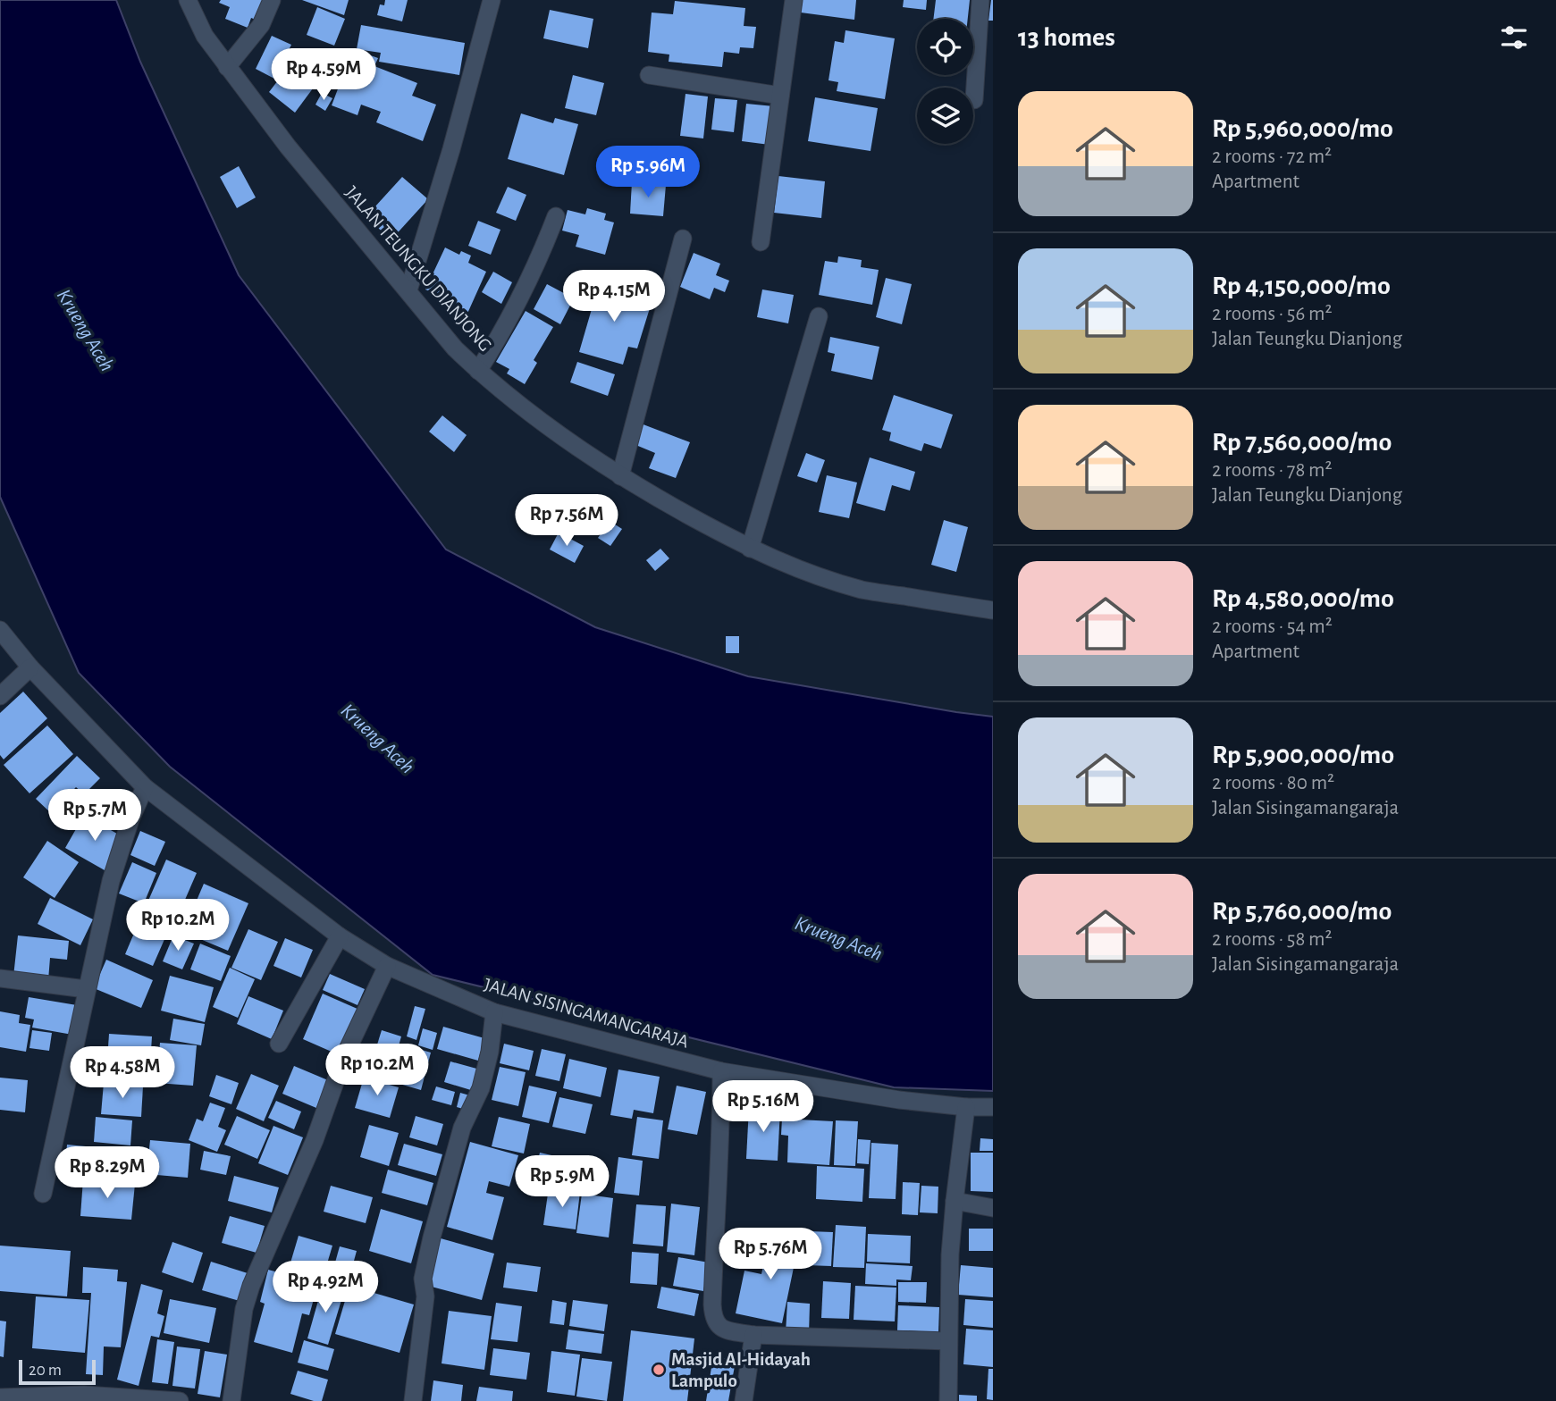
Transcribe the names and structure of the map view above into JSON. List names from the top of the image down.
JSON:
{
  "streets": {
    "street": ["JALAN TEUNGKU DIANJONG", "JALAN SISINGAMANGARAJA"]
  },
  "water": ["Krueng Aceh"],
  "places": ["Masjid Al-Hidayah Lampulo"],
  "scale_bar": "20 m",
  "page": {
    "heading": "13 homes",
    "price": [
      "Rp 4.59M",
      "Rp 5.96M",
      "Rp 4.15M",
      "Rp 7.56M",
      "Rp 5.7M",
      "Rp 10.2M",
      "Rp 10.2M",
      "Rp 4.58M",
      "Rp 5.16M",
      "Rp 8.29M",
      "Rp 5.9M",
      "Rp 5.76M",
      "Rp 4.92M"
    ],
    "list": [
      {
        "name": "Rp 5,960,000/mo",
        "note": "2 rooms · 72 m² · Apartment"
      },
      {
        "name": "Rp 4,150,000/mo",
        "note": "2 rooms · 56 m² · Jalan Teungku Dianjong"
      },
      {
        "name": "Rp 7,560,000/mo",
        "note": "2 rooms · 78 m² · Jalan Teungku Dianjong"
      },
      {
        "name": "Rp 4,580,000/mo",
        "note": "2 rooms · 54 m² · Apartment"
      },
      {
        "name": "Rp 5,900,000/mo",
        "note": "2 rooms · 80 m² · Jalan Sisingamangaraja"
      },
      {
        "name": "Rp 5,760,000/mo",
        "note": "2 rooms · 58 m² · Jalan Sisingamangaraja"
      }
    ],
    "scale": "20 m"
  }
}
